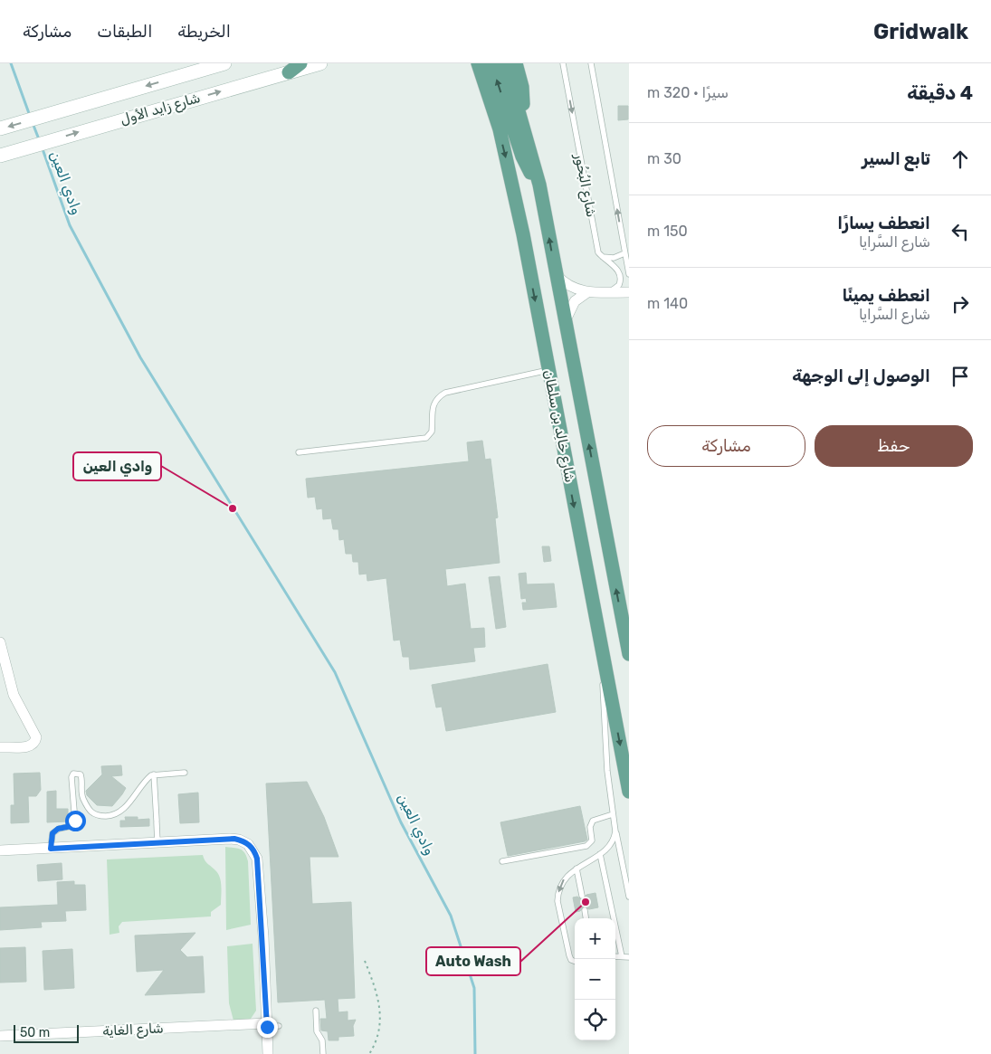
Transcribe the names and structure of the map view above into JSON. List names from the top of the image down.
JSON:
{
  "streets": {
    "main road": ["شارع زايد الأول", "شارع خالِد بن سلطان"],
    "street": ["شارع الغاية"],
    "lane": ["شارع البُحُور"]
  },
  "water": ["وادي العين"],
  "places": ["وادي العين", "Auto Wash"],
  "scale_bar": "50 m",
  "page": {
    "header": "Gridwalk",
    "nav": ["الخريطة", "الطبقات", "مشاركة"],
    "heading": ["4 دقيقة", "سيرًا · 320 m"],
    "list": [
      ["تابع السير", "30 m"],
      ["انعطف يسارًا", "شارع السَّرايا", "150 m"],
      ["انعطف يمينًا", "شارع السَّرايا", "140 m"],
      "الوصول إلى الوجهة"
    ],
    "buttons": ["حفظ", "مشاركة"],
    "map_buttons": ["+", "−"],
    "scale": "50 m"
  }
}
